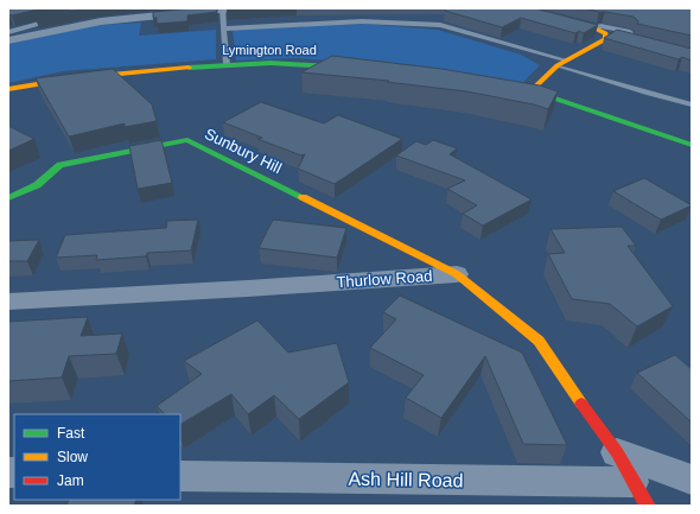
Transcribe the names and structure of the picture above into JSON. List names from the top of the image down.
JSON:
{
  "streets": {
    "street": [
      "Lymington Road",
      "Sunbury Hill",
      "Thurlow Road",
      "Ash Hill Road"
    ]
  },
  "crossings": [
    ["Sunbury Hill", "Thurlow Road"]
  ],
  "legend": ["Fast", "Slow", "Jam"]
}
